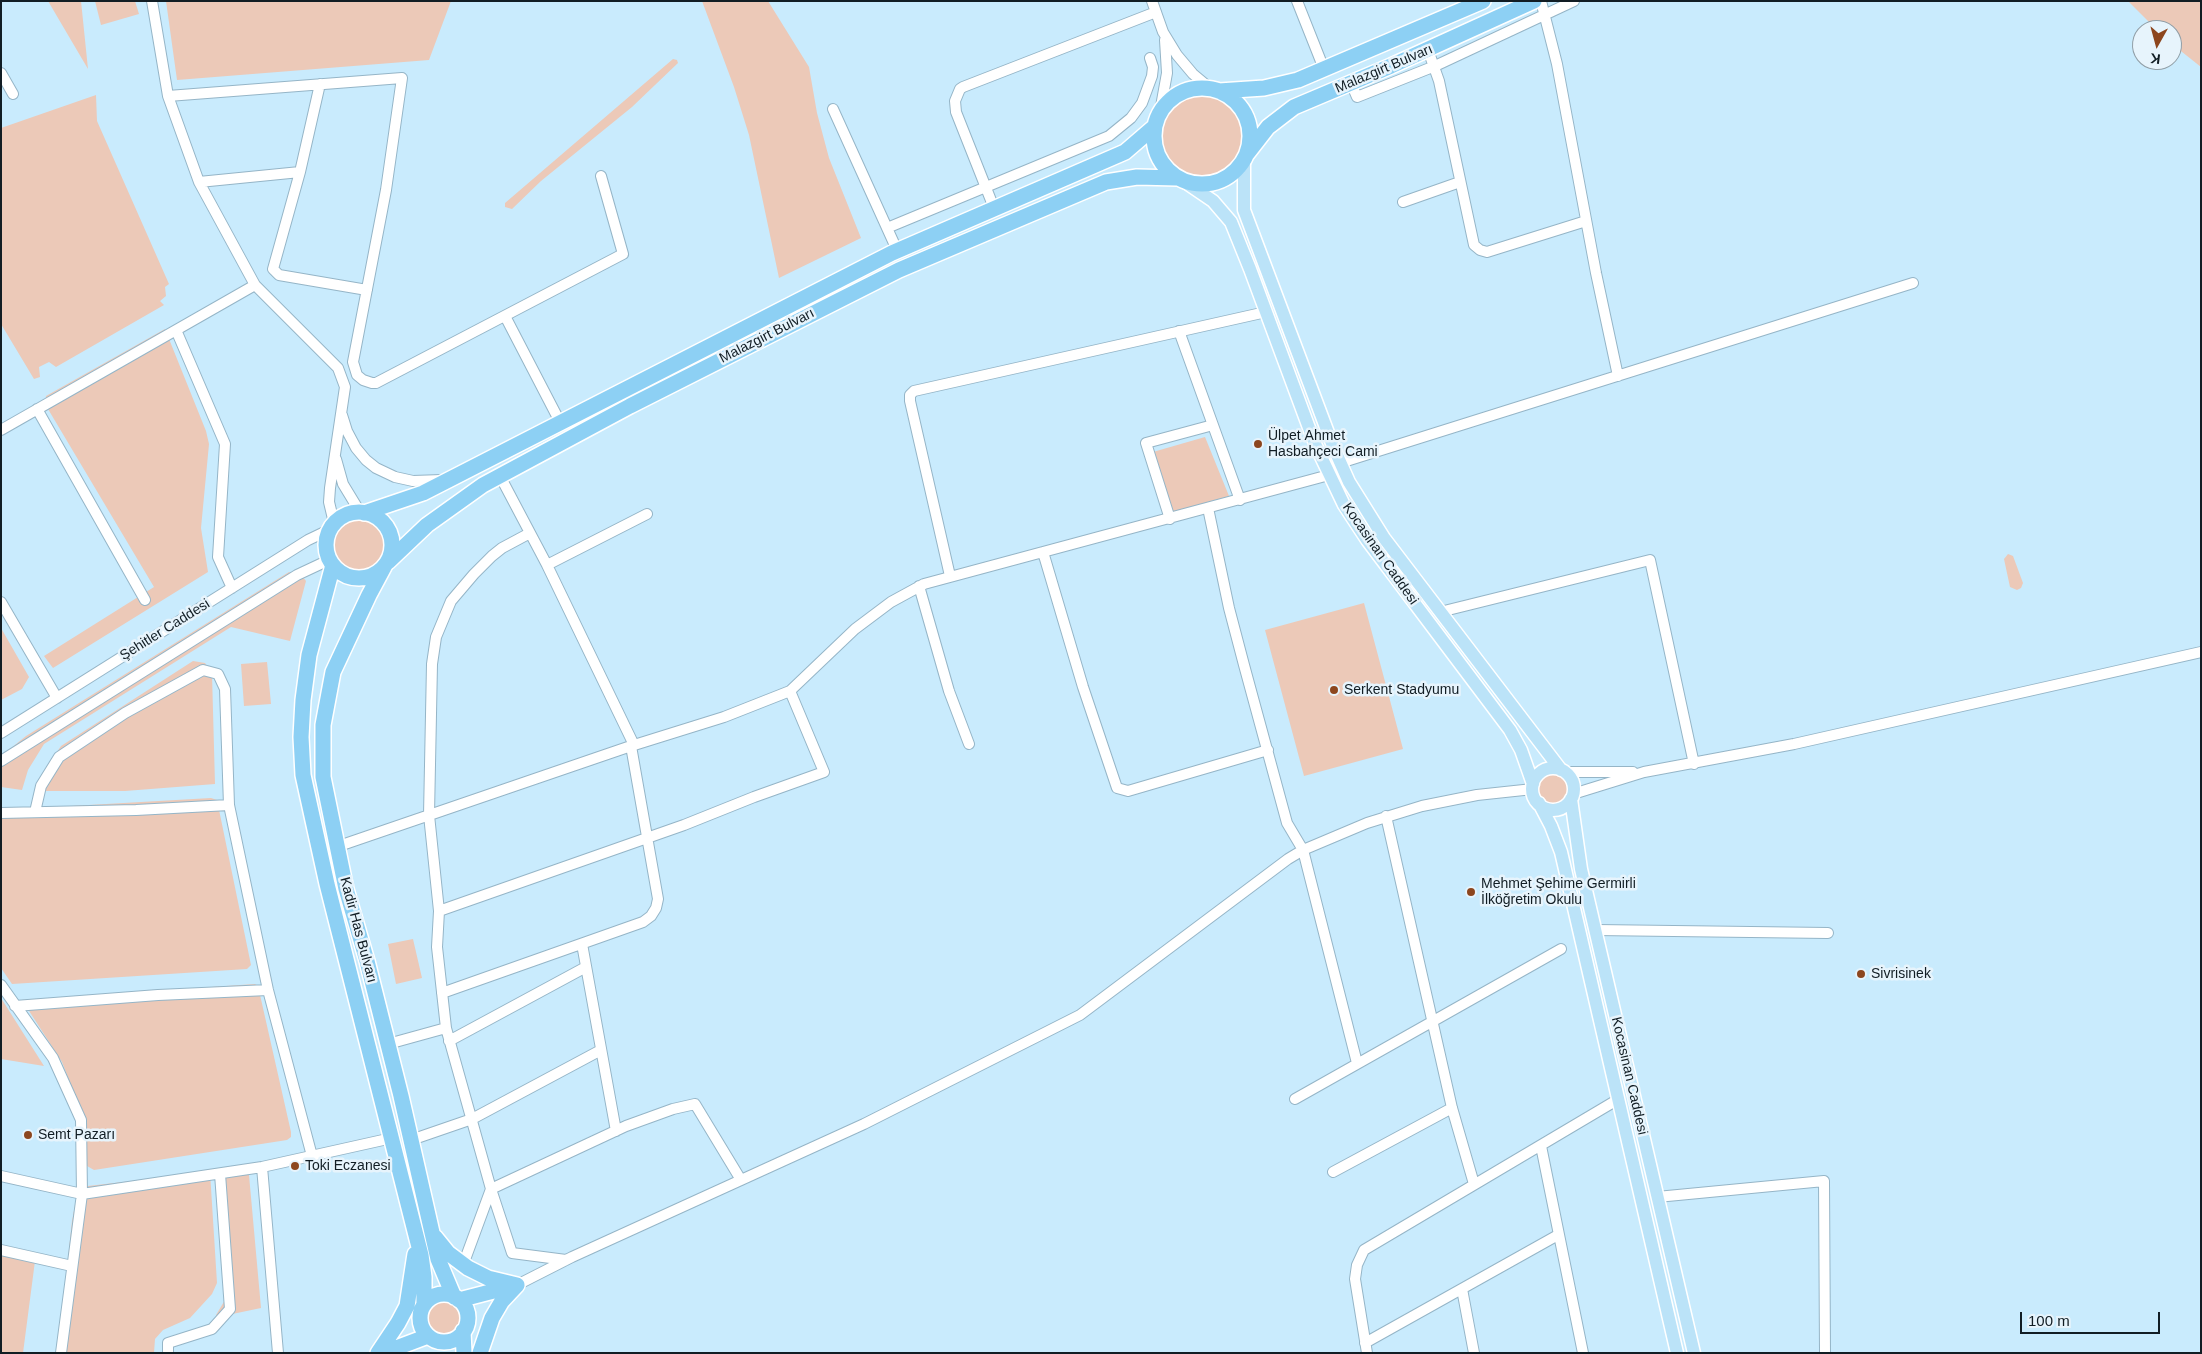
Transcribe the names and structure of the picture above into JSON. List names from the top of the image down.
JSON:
{
  "streets": {
    "highway": ["Malazgirt Bulvarı", "Kadir Has Bulvarı"],
    "main road": ["Kocasinan Caddesi"],
    "street": ["Şehitler Caddesi"]
  },
  "crossings": [
    ["Malazgirt Bulvarı", "Kocasinan Caddesi"],
    ["Malazgirt Bulvarı", "Şehitler Caddesi"],
    ["Malazgirt Bulvarı", "Kadir Has Bulvarı"],
    ["Şehitler Caddesi", "Kadir Has Bulvarı"]
  ],
  "places": [
    "Ülpet Ahmet Hasbahçeci Cami",
    "Serkent Stadyumu",
    "Mehmet Şehime Germirli İlköğretim Okulu",
    "Sivrisinek",
    "Semt Pazarı",
    "Toki Eczanesi"
  ],
  "scale_bar": "100 m",
  "north": "bottom"
}
